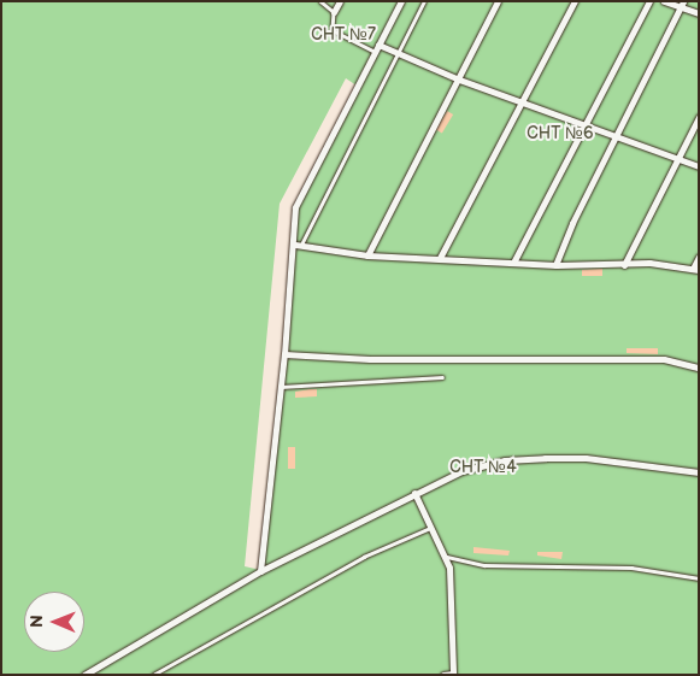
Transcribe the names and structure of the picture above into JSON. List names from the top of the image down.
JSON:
{
  "parks": ["СНТ №7", "СНТ №6", "СНТ №4"],
  "north": "left"
}
